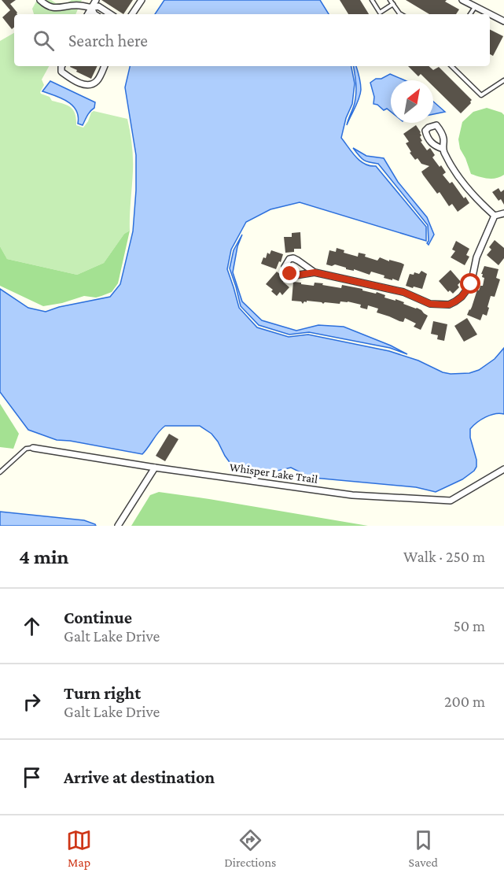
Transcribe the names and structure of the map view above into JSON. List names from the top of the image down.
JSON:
{
  "streets": {
    "street": ["Whisper Lake Trail"]
  },
  "north": "top right",
  "page": {
    "search": "Search here",
    "heading": ["4 min", "Walk · 250 m"],
    "list": [
      ["Continue", "Galt Lake Drive", "50 m"],
      ["Turn right", "Galt Lake Drive", "200 m"],
      "Arrive at destination"
    ],
    "nav": ["Map", "Directions", "Saved"]
  }
}
